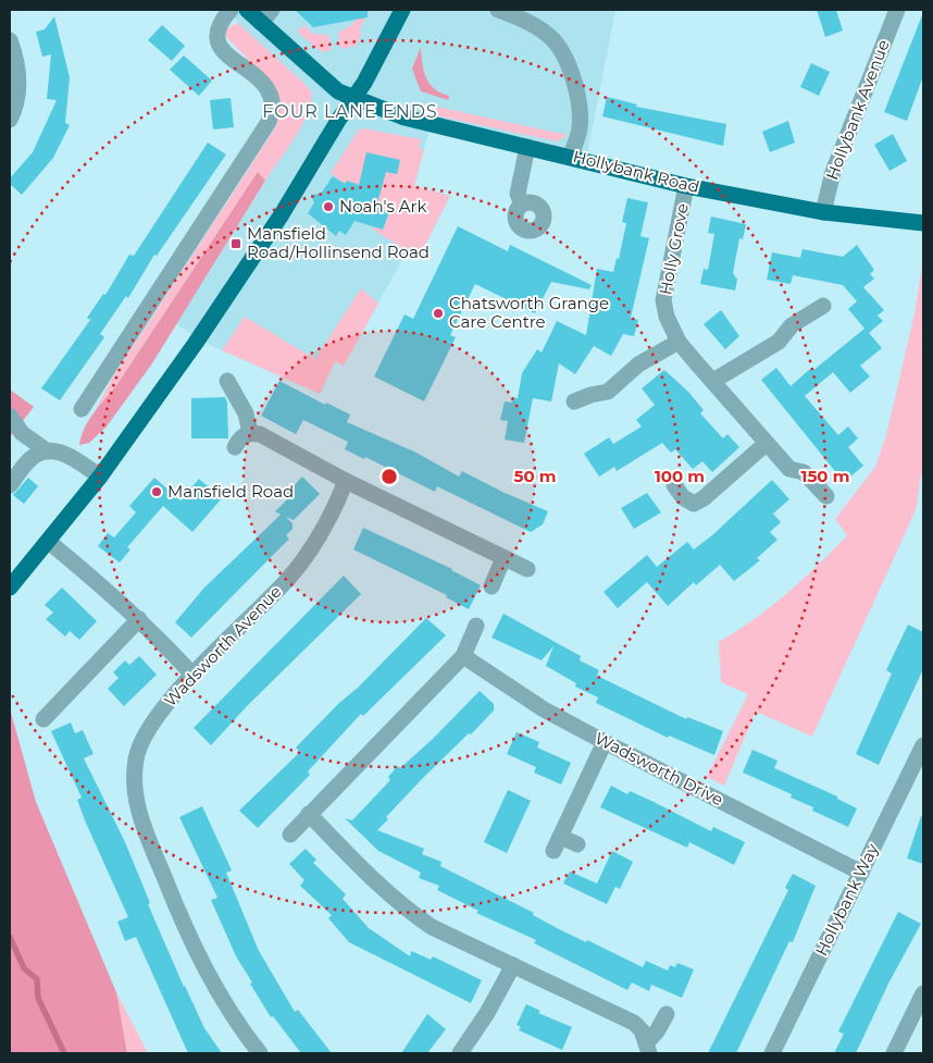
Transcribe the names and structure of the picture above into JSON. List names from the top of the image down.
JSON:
{
  "streets": {
    "main road": ["Hollybank Road"],
    "street": [
      "Hollybank Avenue",
      "Holly Grove",
      "Wadsworth Avenue",
      "Wadsworth Drive",
      "Hollybank Way"
    ]
  },
  "crossings": [
    ["Hollybank Avenue", "Hollybank Road"],
    ["Hollybank Road", "Holly Grove"],
    ["Wadsworth Drive", "Hollybank Way"]
  ],
  "districts": ["FOUR LANE ENDS"],
  "places": {
    "other": ["Noah's Ark", "Chatsworth Grange Care Centre", "Mansfield Road"],
    "transit": ["Mansfield Road/Hollinsend Road"]
  },
  "rings": ["50 m", "100 m", "150 m"]
}
